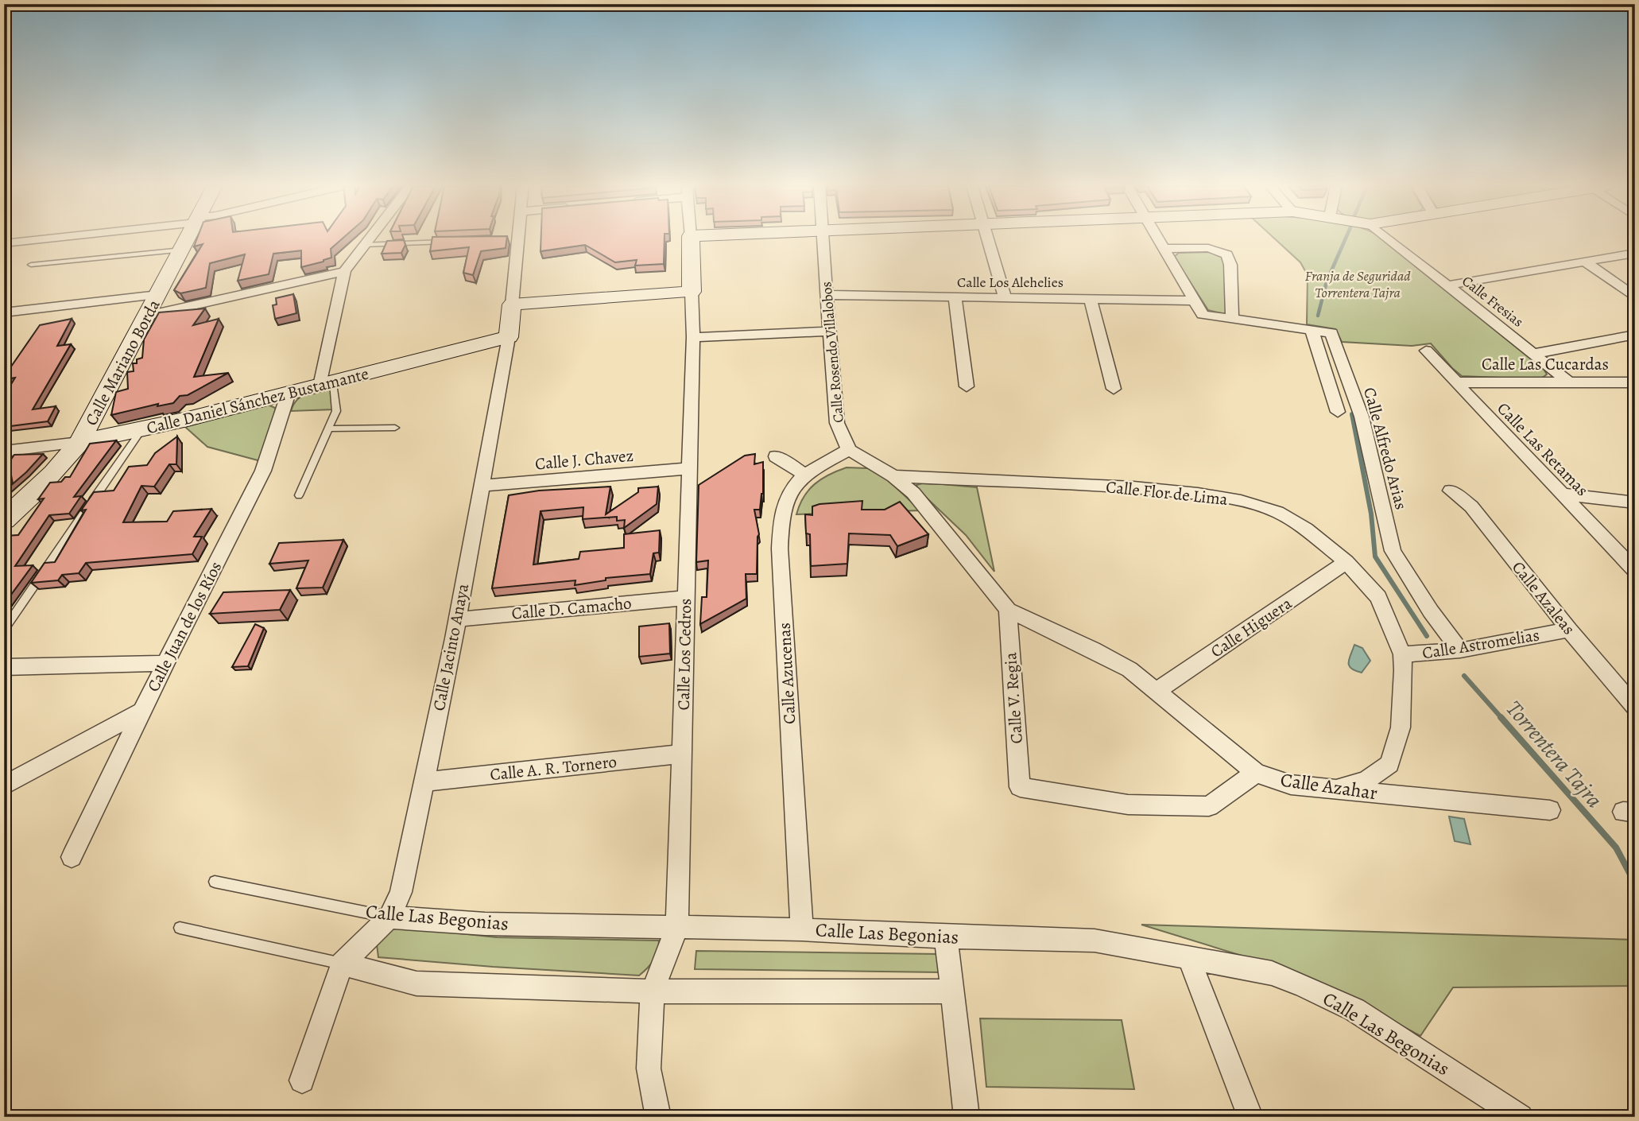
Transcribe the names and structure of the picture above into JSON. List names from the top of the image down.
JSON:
{
  "streets": {
    "street": [
      "Calle Los Alehelies",
      "Calle Fresias",
      "Calle Rosendo Villalobos",
      "Calle Mariano Borda",
      "Calle Las Cucardas",
      "Calle Daniel Sánchez Bustamante",
      "Calle Alfredo Arias",
      "Calle Las Retamas",
      "Calle J. Chavez",
      "Calle Flor de Lima",
      "Calle Azaleas",
      "Calle D. Camacho",
      "Calle Juan de los Ríos",
      "Calle Higuera",
      "Calle Astromelias",
      "Calle Jacinto Anaya",
      "Calle Los Cedros",
      "Calle Azucenas",
      "Calle V. Regia",
      "Calle A. R. Tornero",
      "Calle Azahar",
      "Calle Las Begonias"
    ]
  },
  "crossings": [
    ["Calle Los Alehelies", "Calle Rosendo Villalobos"],
    ["Calle Los Alehelies", "Calle Alfredo Arias"],
    ["Calle Fresias", "Calle Las Cucardas"],
    ["Calle Rosendo Villalobos", "Calle Azucenas"],
    ["Calle Mariano Borda", "Calle Daniel Sánchez Bustamante"],
    ["Calle Las Cucardas", "Calle Las Retamas"],
    ["Calle Daniel Sánchez Bustamante", "Calle Juan de los Ríos"],
    ["Calle Daniel Sánchez Bustamante", "Calle Jacinto Anaya"],
    ["Calle Alfredo Arias", "Calle Astromelias"],
    ["Calle J. Chavez", "Calle Jacinto Anaya"],
    ["Calle J. Chavez", "Calle Los Cedros"],
    ["Calle Flor de Lima", "Calle Higuera"],
    ["Calle Flor de Lima", "Calle Astromelias"],
    ["Calle Azaleas", "Calle Astromelias"],
    ["Calle D. Camacho", "Calle Jacinto Anaya"],
    ["Calle D. Camacho", "Calle Los Cedros"],
    ["Calle Astromelias", "Calle Azahar"],
    ["Calle Jacinto Anaya", "Calle A. R. Tornero"],
    ["Calle Jacinto Anaya", "Calle Las Begonias"],
    ["Calle Los Cedros", "Calle A. R. Tornero"],
    ["Calle Los Cedros", "Calle Las Begonias"],
    ["Calle Azucenas", "Calle Las Begonias"],
    ["Calle V. Regia", "Calle Azahar"]
  ],
  "water": ["Torrentera Tajra"],
  "parks": ["Franja de Seguridad Torrentera Tajra"]
}
